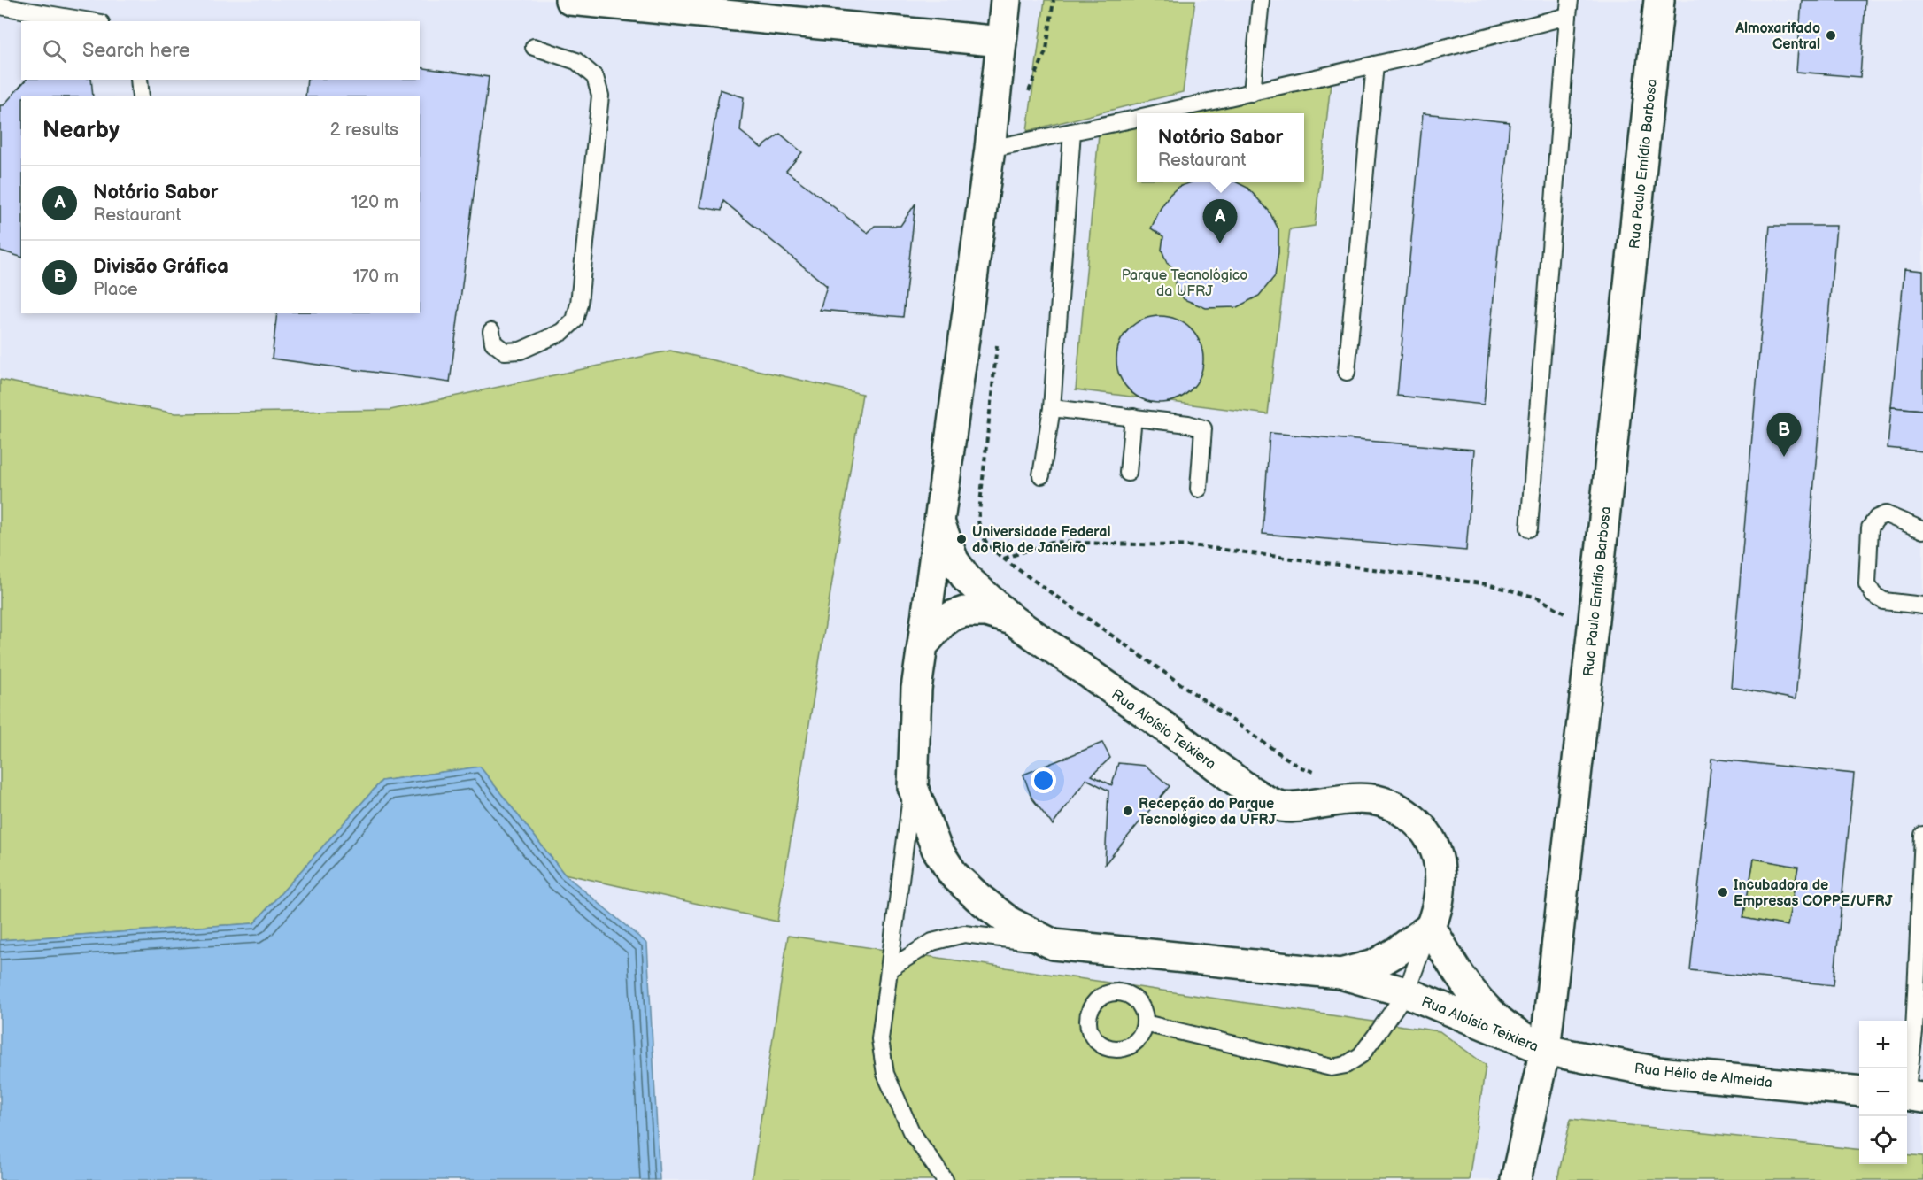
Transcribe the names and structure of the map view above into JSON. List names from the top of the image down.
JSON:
{
  "streets": {
    "street": ["Rua Paulo Emídio Barbosa", "Rua Aloísio Teixiera", "Rua Hélio de Almeida"]
  },
  "crossings": [
    ["Rua Paulo Emídio Barbosa", "Rua Aloísio Teixiera"],
    ["Rua Paulo Emídio Barbosa", "Rua Hélio de Almeida"],
    ["Rua Aloísio Teixiera", "Rua Hélio de Almeida"]
  ],
  "parks": ["Parque Tecnológico da UFRJ"],
  "places": [
    "Almoxarifado Central",
    "Universidade Federal do Rio de Janeiro",
    "Recepção do Parque Tecnológico da UFRJ",
    "Incubadora de Empresas COPPE/UFRJ"
  ],
  "page": {
    "search": "Search here",
    "heading": ["Nearby", "2 results"],
    "popup": ["Notório Sabor", "Restaurant"],
    "list": [
      {
        "mark": "A",
        "name": "Notório Sabor",
        "note": "Restaurant",
        "value": "120 m"
      },
      {
        "mark": "B",
        "name": "Divisão Gráfica",
        "note": "Place",
        "value": "170 m"
      }
    ],
    "pins": ["A", "B"],
    "map_buttons": ["+", "−"]
  }
}
